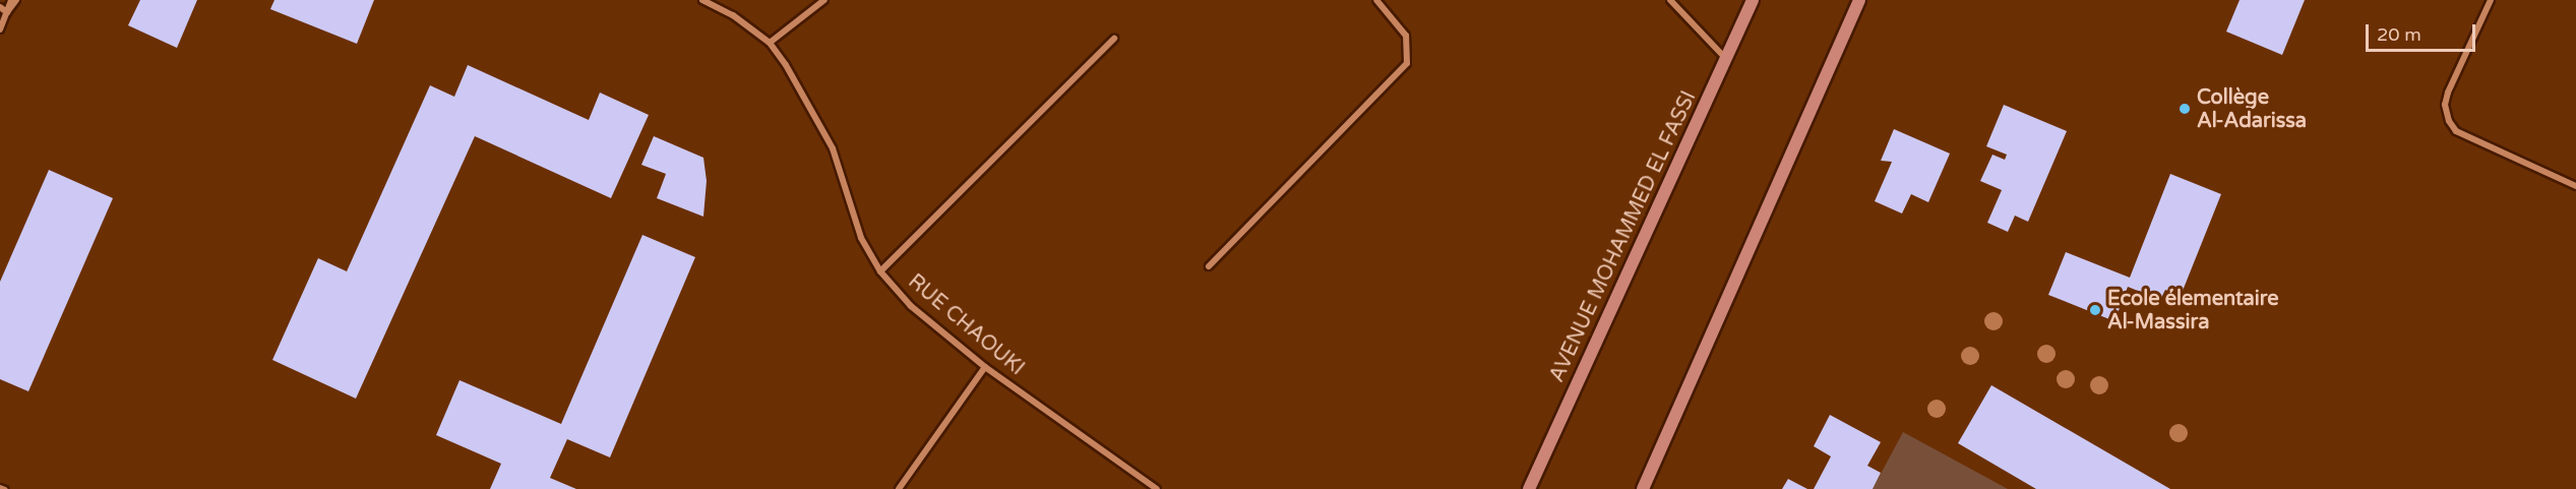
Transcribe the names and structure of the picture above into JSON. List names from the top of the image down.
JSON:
{
  "streets": {
    "main road": ["AVENUE MOHAMMED EL FASSI"],
    "street": ["RUE CHAOUKI"]
  },
  "places": ["Collège Al-Adarissa", "Ecole élementaire Al-Massira"],
  "scale_bar": "20 m"
}
